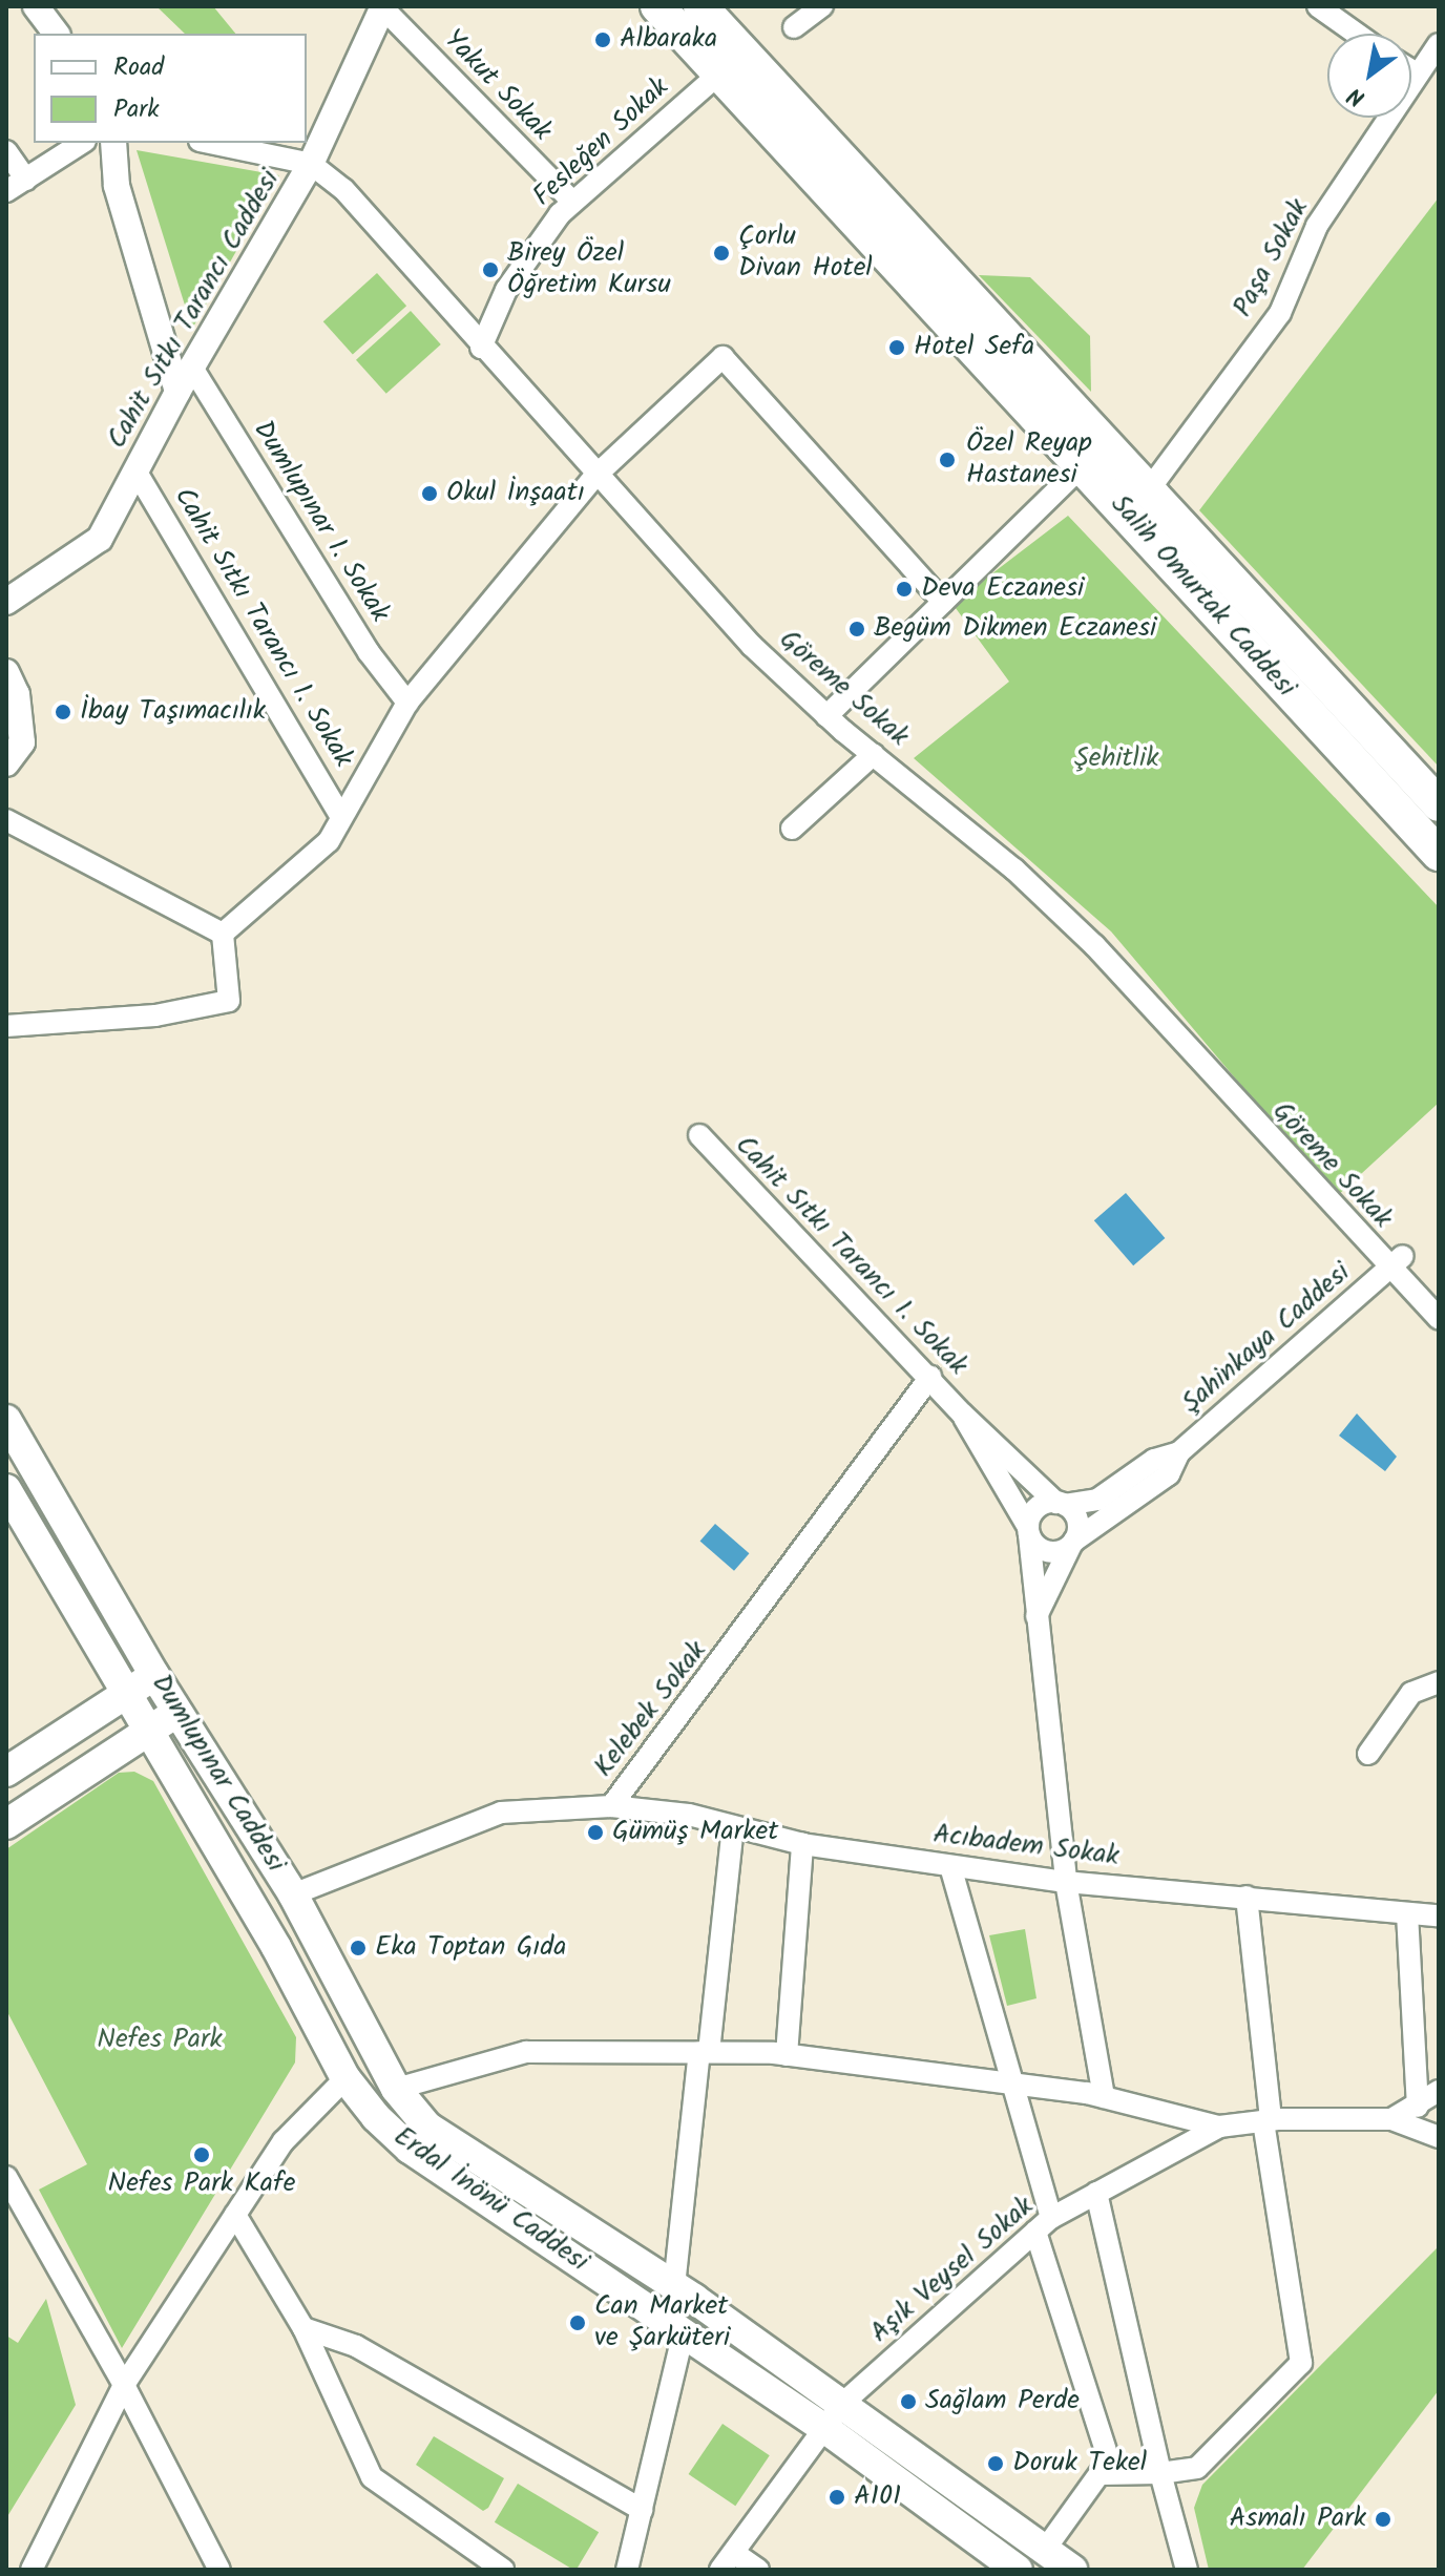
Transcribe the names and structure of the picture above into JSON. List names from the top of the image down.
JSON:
{
  "streets": {
    "main road": ["Salih Omurtak Caddesi", "Dumlupınar Caddesi", "Erdal İnönü Caddesi"],
    "street": [
      "Yakut Sokak",
      "Fesleğen Sokak",
      "Paşa Sokak",
      "Cahit Sıtkı Tarancı Caddesi",
      "Dumlupınar 1. Sokak",
      "Cahit Sıtkı Tarancı 1. Sokak",
      "Göreme Sokak",
      "Şahinkaya Caddesi",
      "Kelebek Sokak",
      "Acıbadem Sokak",
      "Aşık Veysel Sokak"
    ]
  },
  "crossings": [
    ["Yakut Sokak", "Fesleğen Sokak"],
    ["Yakut Sokak", "Cahit Sıtkı Tarancı Caddesi"],
    ["Fesleğen Sokak", "Salih Omurtak Caddesi"],
    ["Fesleğen Sokak", "Göreme Sokak"],
    ["Paşa Sokak", "Salih Omurtak Caddesi"],
    ["Cahit Sıtkı Tarancı Caddesi", "Dumlupınar 1. Sokak"],
    ["Cahit Sıtkı Tarancı Caddesi", "Cahit Sıtkı Tarancı 1. Sokak"],
    ["Cahit Sıtkı Tarancı Caddesi", "Göreme Sokak"],
    ["Cahit Sıtkı Tarancı 1. Sokak", "Kelebek Sokak"],
    ["Göreme Sokak", "Şahinkaya Caddesi"],
    ["Kelebek Sokak", "Dumlupınar Caddesi"],
    ["Kelebek Sokak", "Acıbadem Sokak"],
    ["Dumlupınar Caddesi", "Erdal İnönü Caddesi"],
    ["Erdal İnönü Caddesi", "Aşık Veysel Sokak"]
  ],
  "parks": ["Şehitlik", "Nefes Park"],
  "places": [
    "Albaraka",
    "Çorlu Divan Hotel",
    "Birey Özel Öğretim Kursu",
    "Hotel Sefa",
    "Özel Reyap Hastanesi",
    "Okul İnşaatı",
    "Deva Eczanesi",
    "Begüm Dikmen Eczanesi",
    "İbay Taşımacılık",
    "Gümüş Market",
    "Eka Toptan Gıda",
    "Nefes Park Kafe",
    "Can Market ve Şarküteri",
    "Sağlam Perde",
    "Doruk Tekel",
    "A101",
    "Asmalı Park"
  ],
  "legend": ["Road", "Park"],
  "north": "bottom left"
}
